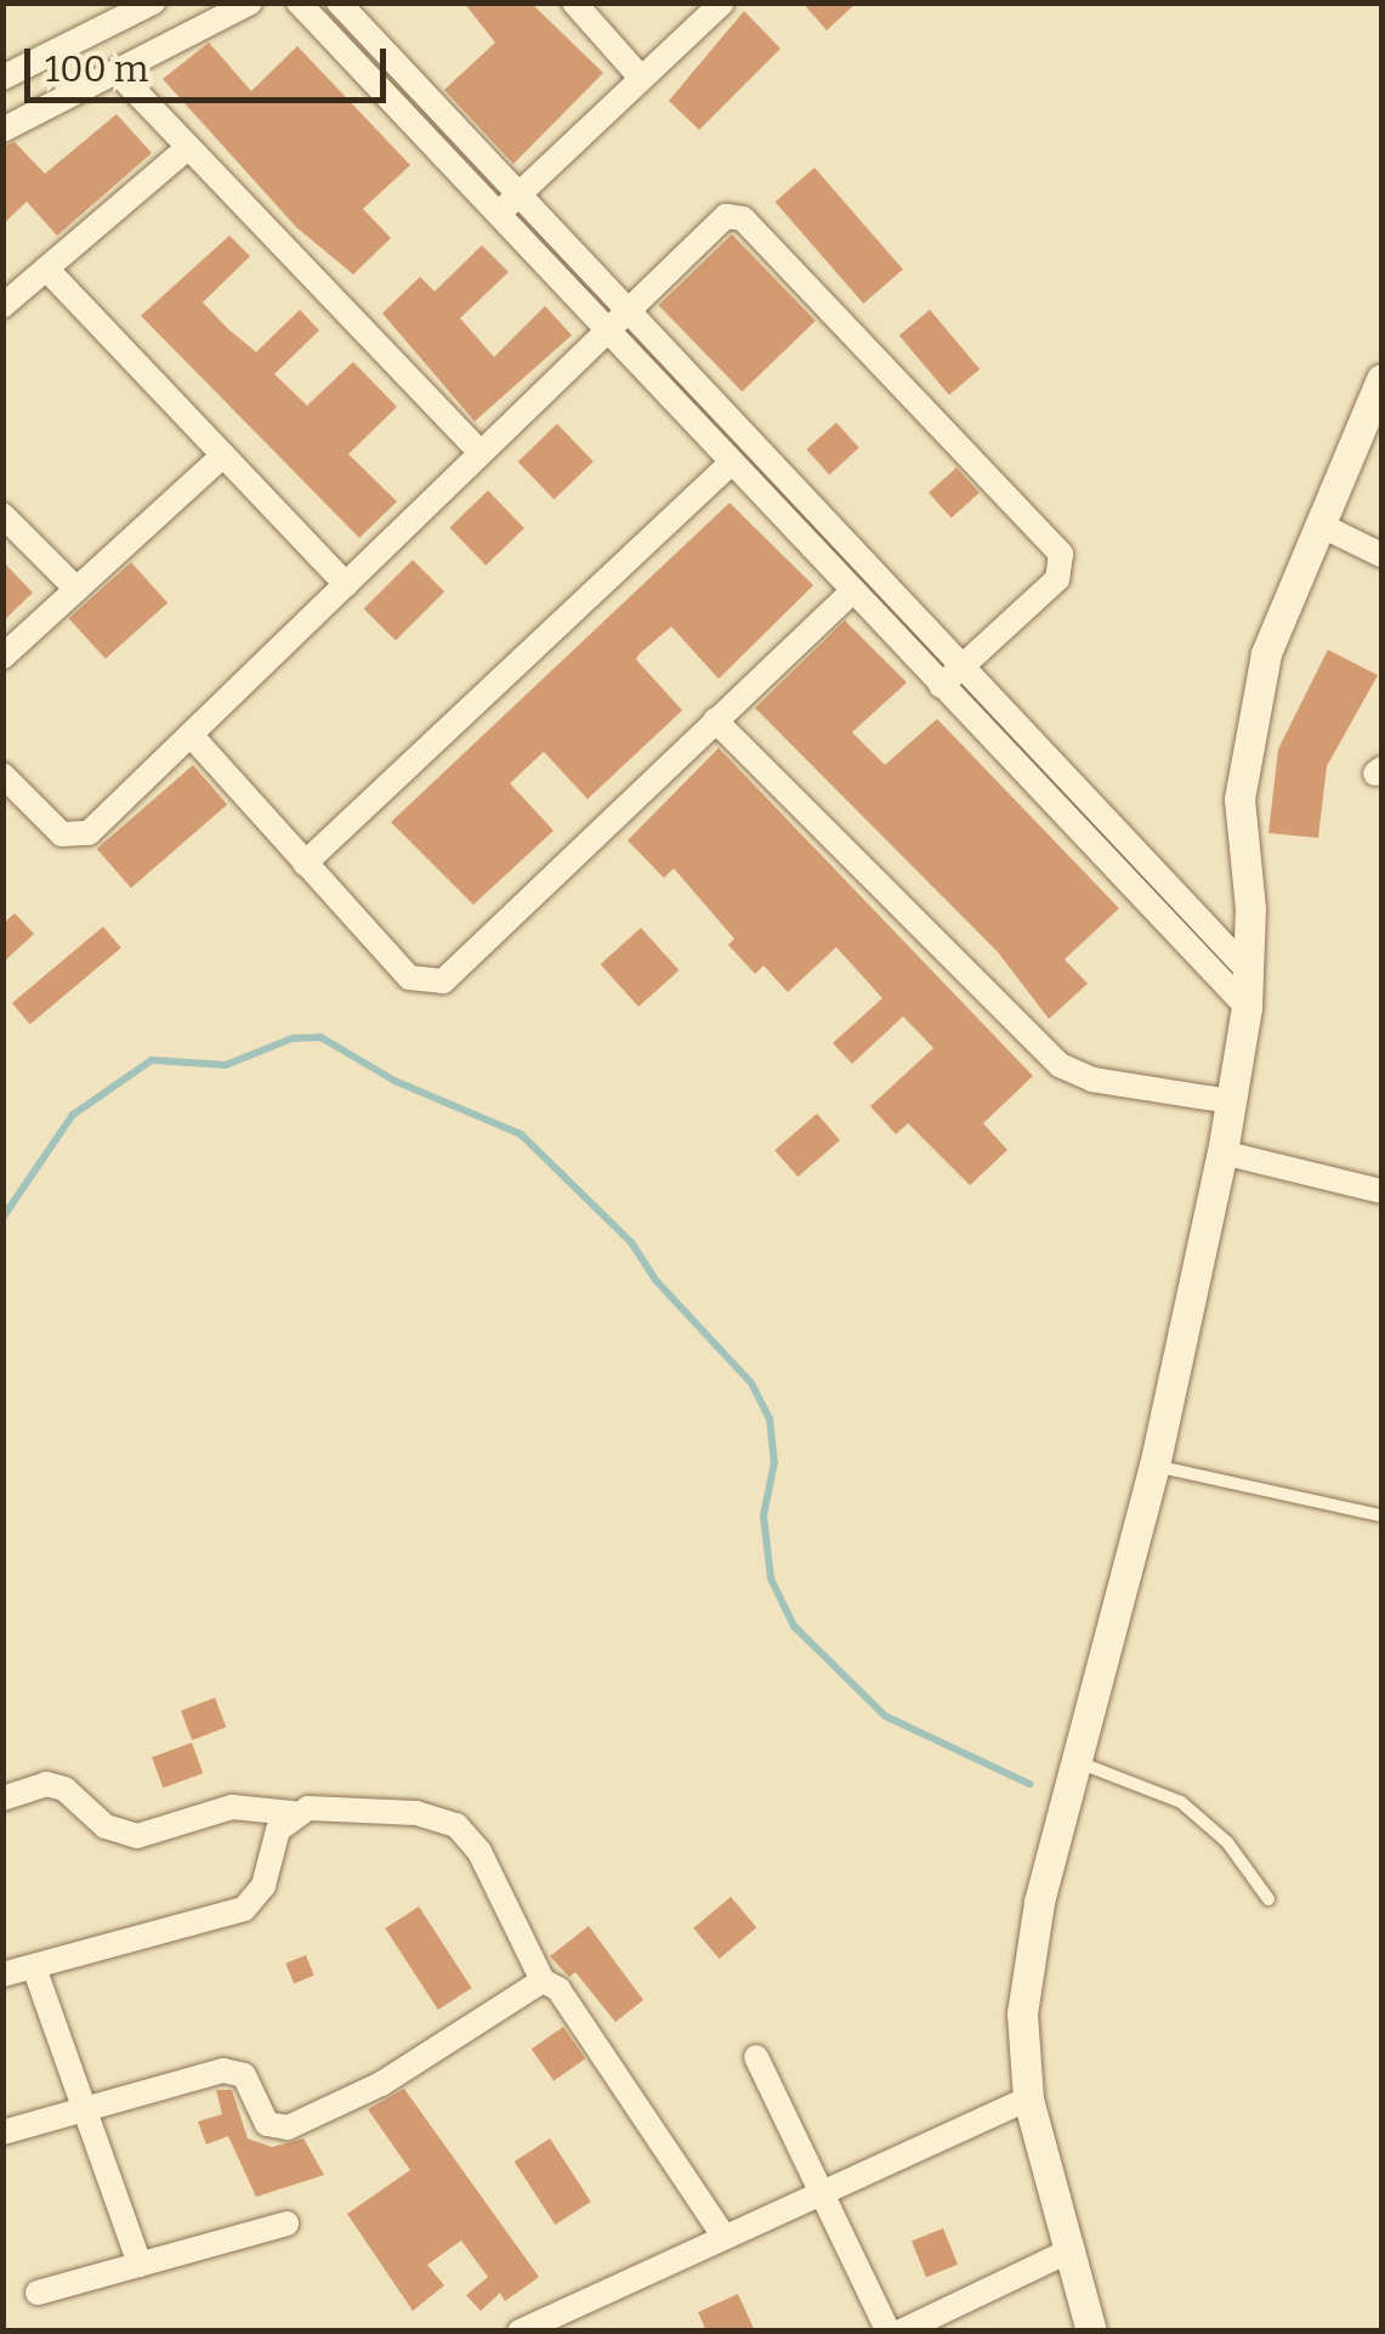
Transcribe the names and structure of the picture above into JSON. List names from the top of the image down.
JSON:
{
  "scale_bar": "100 m"
}
